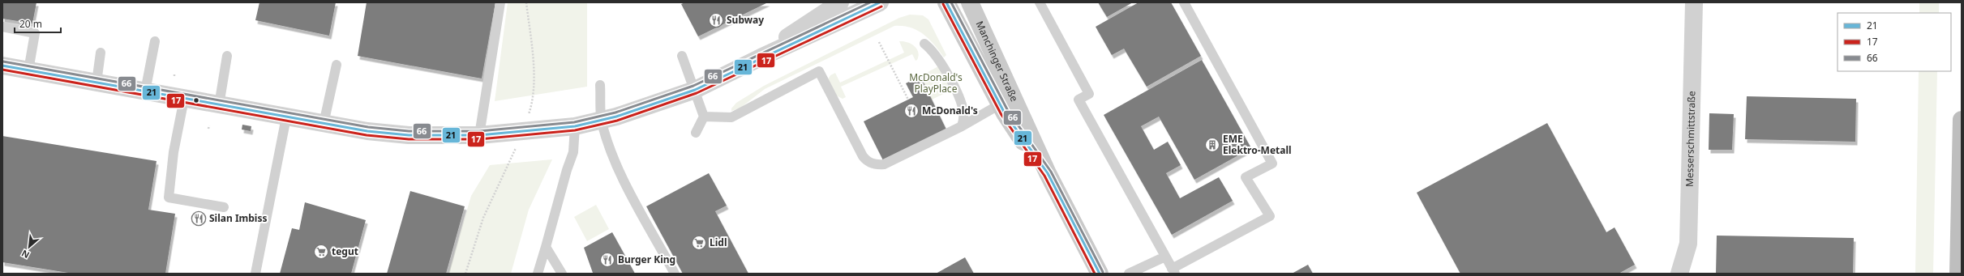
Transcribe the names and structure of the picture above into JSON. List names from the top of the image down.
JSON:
{
  "streets": {
    "main road": ["Manchinger Straße"],
    "street": ["Messerschmittstraße"]
  },
  "parks": ["McDonald's PlayPlace"],
  "places": {
    "restaurant": [
      "Subway",
      "McDonald's",
      "Silan Imbiss",
      "Burger King"
    ],
    "building": ["EME Elektro-Metall"],
    "supermarket": ["Lidl", "tegut"]
  },
  "lines": ["transit line 21", "transit line 66", "transit line 17"],
  "legend": ["21", "17", "66"],
  "scale_bar": "20 m",
  "north": "bottom left"
}
